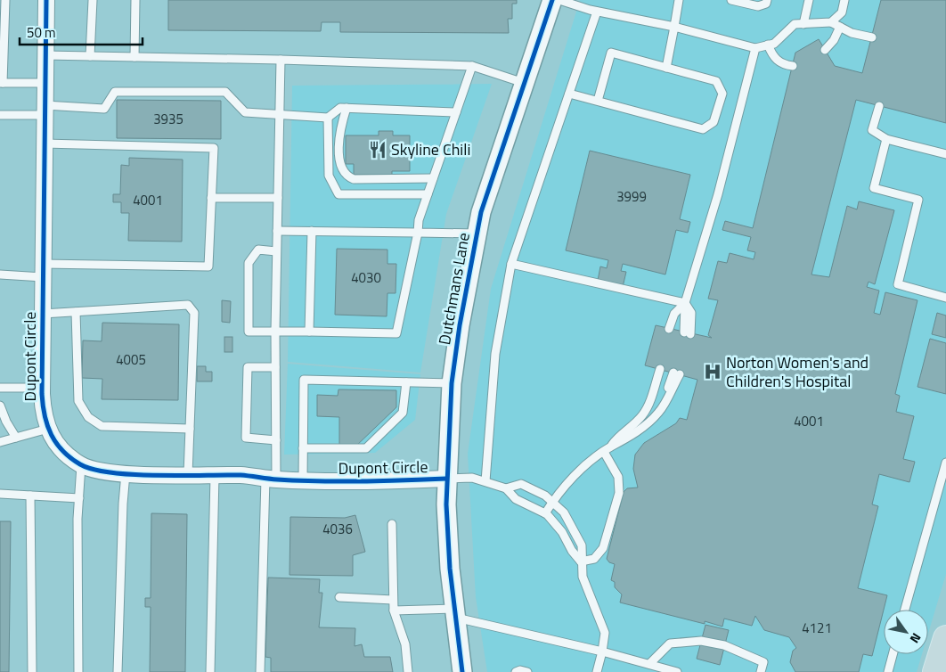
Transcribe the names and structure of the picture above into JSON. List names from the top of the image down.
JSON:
{
  "streets": {
    "street": ["Dutchmans Lane", "Dupont Circle"]
  },
  "crossings": [
    ["Dutchmans Lane", "Dupont Circle"]
  ],
  "places": {
    "restaurant": ["Skyline Chili"],
    "hospital": ["Norton Women's and Children's Hospital"]
  },
  "house_numbers": [
    "3935",
    "3999",
    "4001",
    "4030",
    "4005",
    "4001",
    "4036",
    "4121"
  ],
  "scale_bar": "50 m",
  "north": "bottom right"
}
